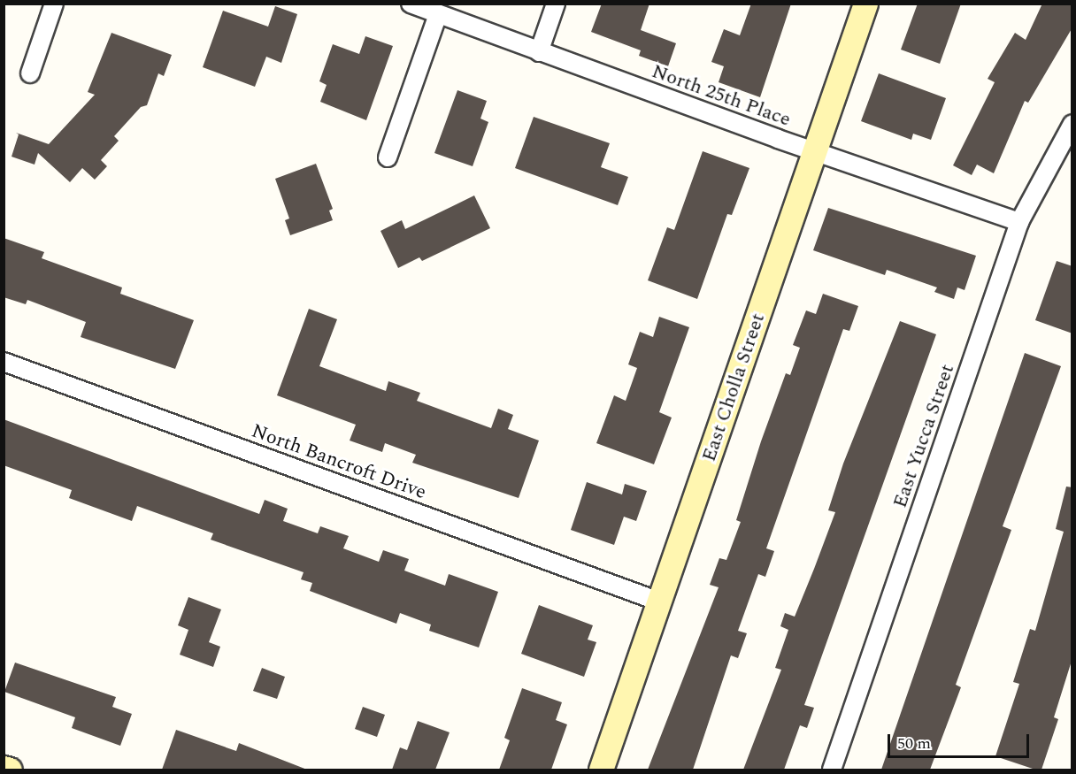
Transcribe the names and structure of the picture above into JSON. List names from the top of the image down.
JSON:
{
  "streets": {
    "street": [
      "North 25th Place",
      "East Cholla Street",
      "East Yucca Street",
      "North Bancroft Drive"
    ]
  },
  "crossings": [
    ["North 25th Place", "East Cholla Street"],
    ["North 25th Place", "East Yucca Street"],
    ["East Cholla Street", "North Bancroft Drive"]
  ],
  "scale_bar": "50 m"
}
